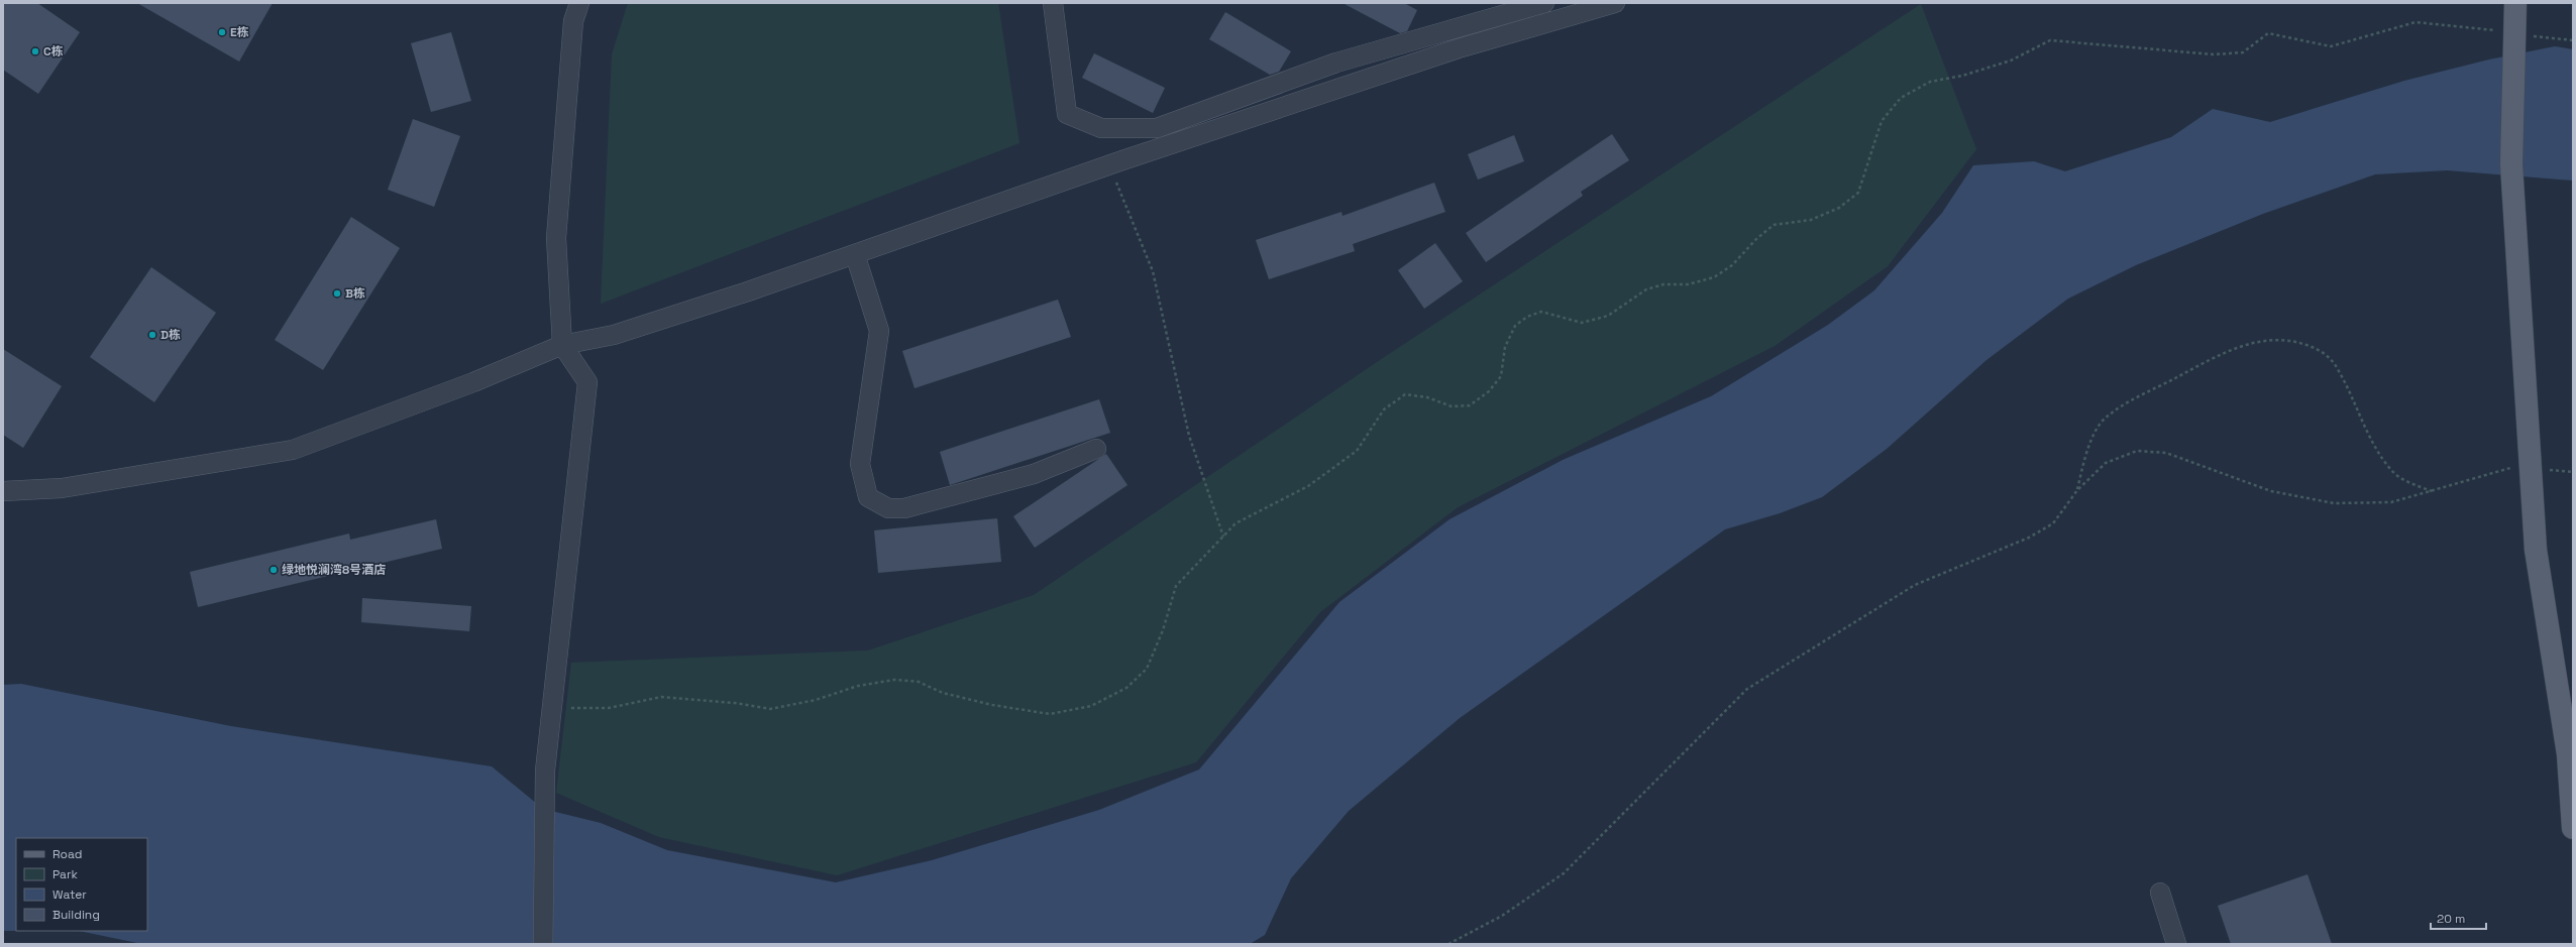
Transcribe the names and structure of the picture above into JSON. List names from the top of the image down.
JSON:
{
  "places": [
    "E栋",
    "C栋",
    "B栋",
    "D栋",
    "绿地悦澜湾8号酒店"
  ],
  "legend": [
    "Road",
    "Park",
    "Water",
    "Building"
  ],
  "scale_bar": "20 m"
}
